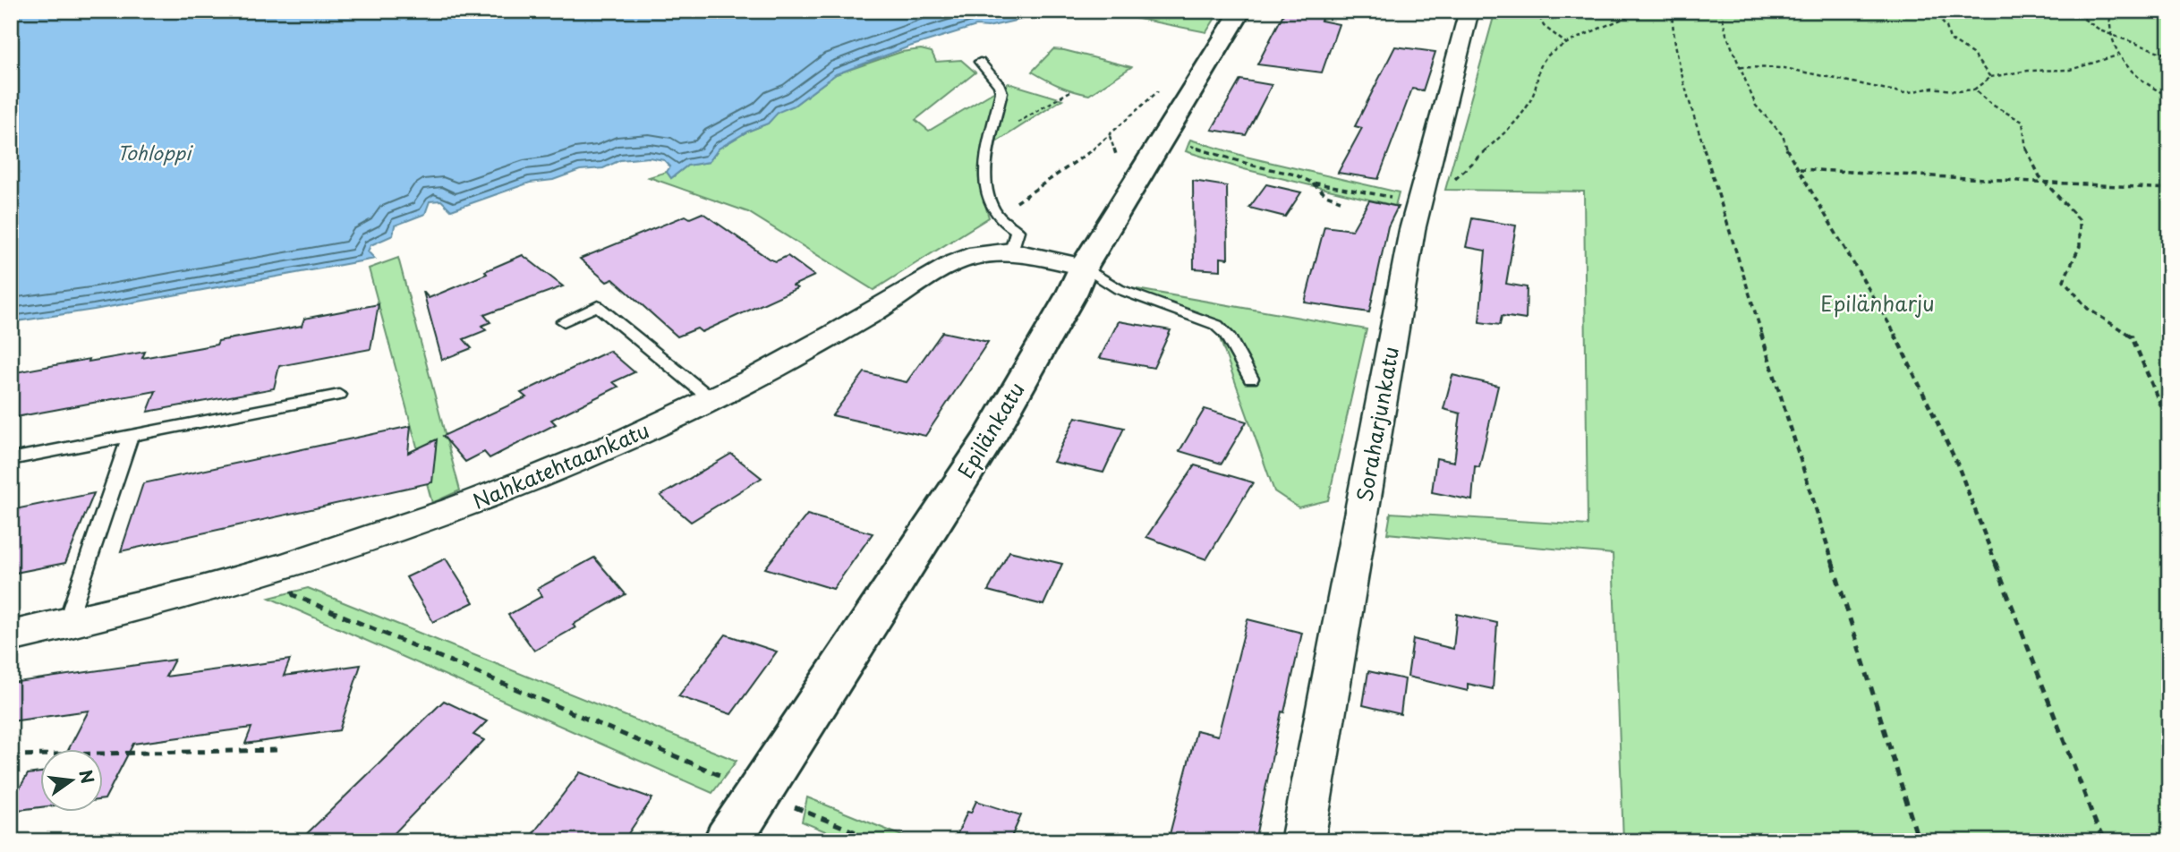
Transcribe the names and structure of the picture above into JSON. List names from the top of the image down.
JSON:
{
  "streets": {
    "street": ["Soraharjunkatu", "Epilänkatu", "Nahkatehtaankatu"]
  },
  "crossings": [
    ["Epilänkatu", "Nahkatehtaankatu"]
  ],
  "water": ["Tohloppi"],
  "parks": ["Epilänharju"],
  "north": "right"
}
